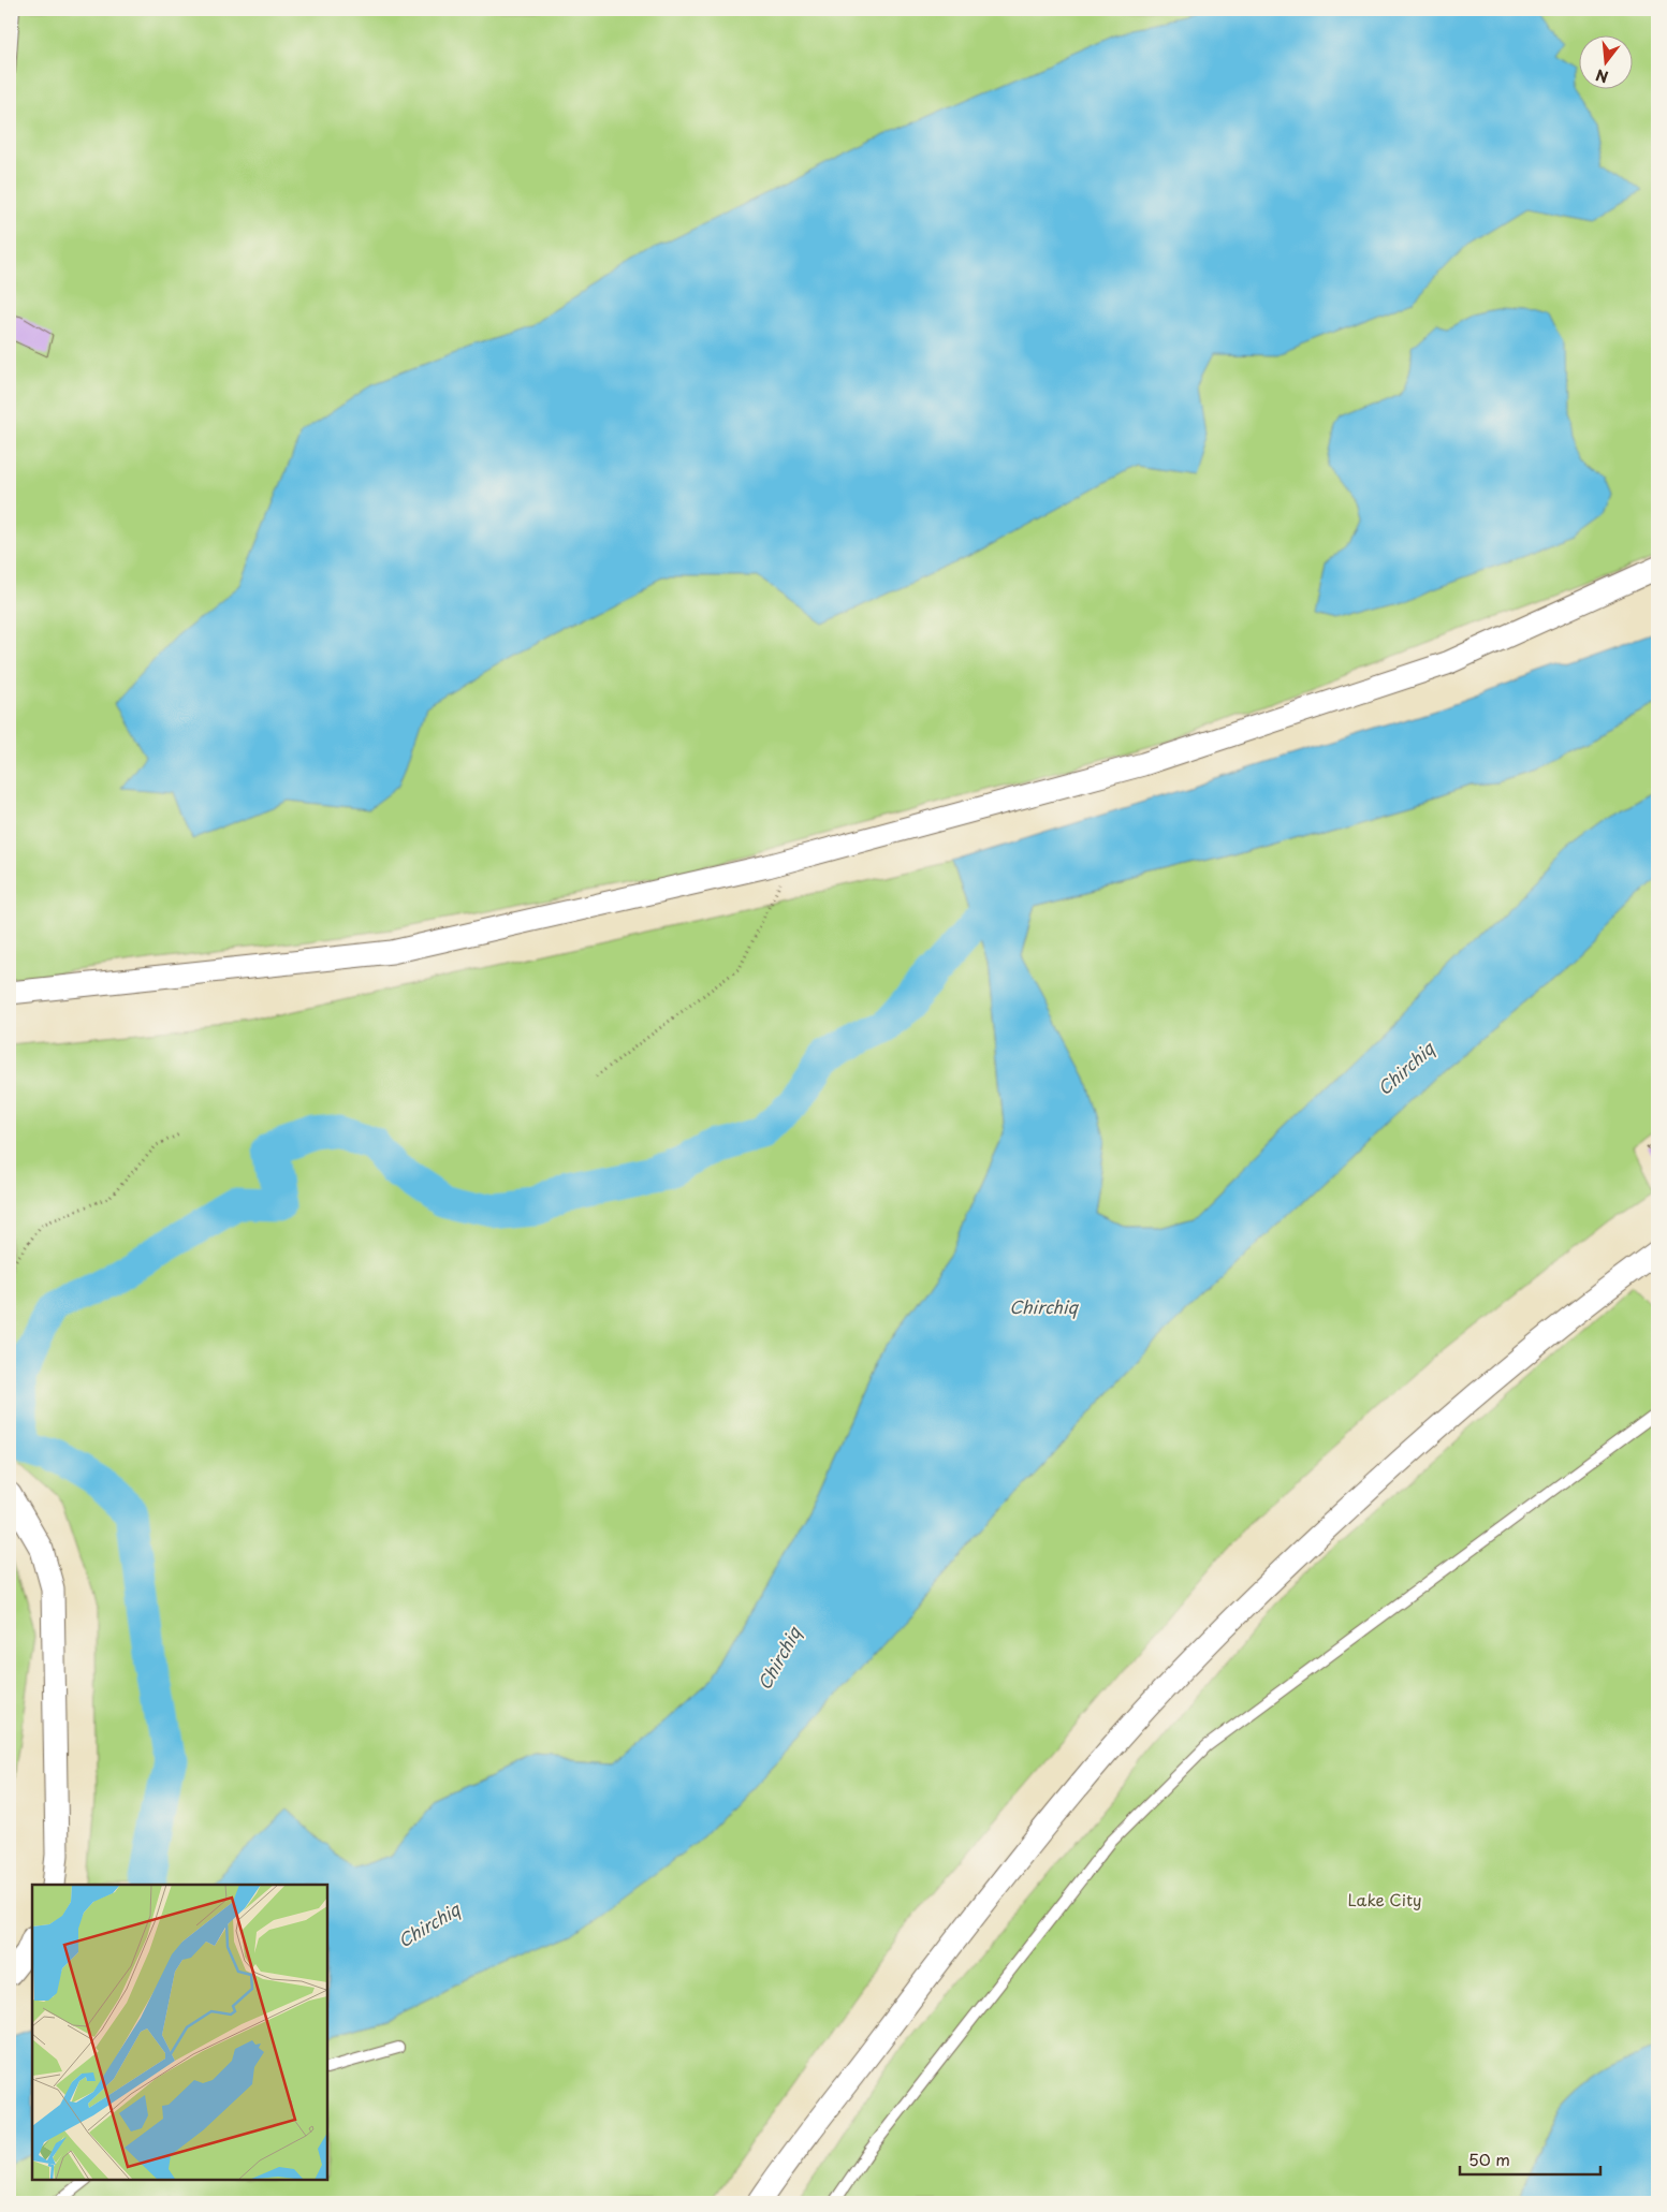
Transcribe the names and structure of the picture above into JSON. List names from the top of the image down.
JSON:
{
  "water": ["Chirchiq"],
  "parks": ["Lake City"],
  "scale_bar": "50 m",
  "north": "bottom"
}
